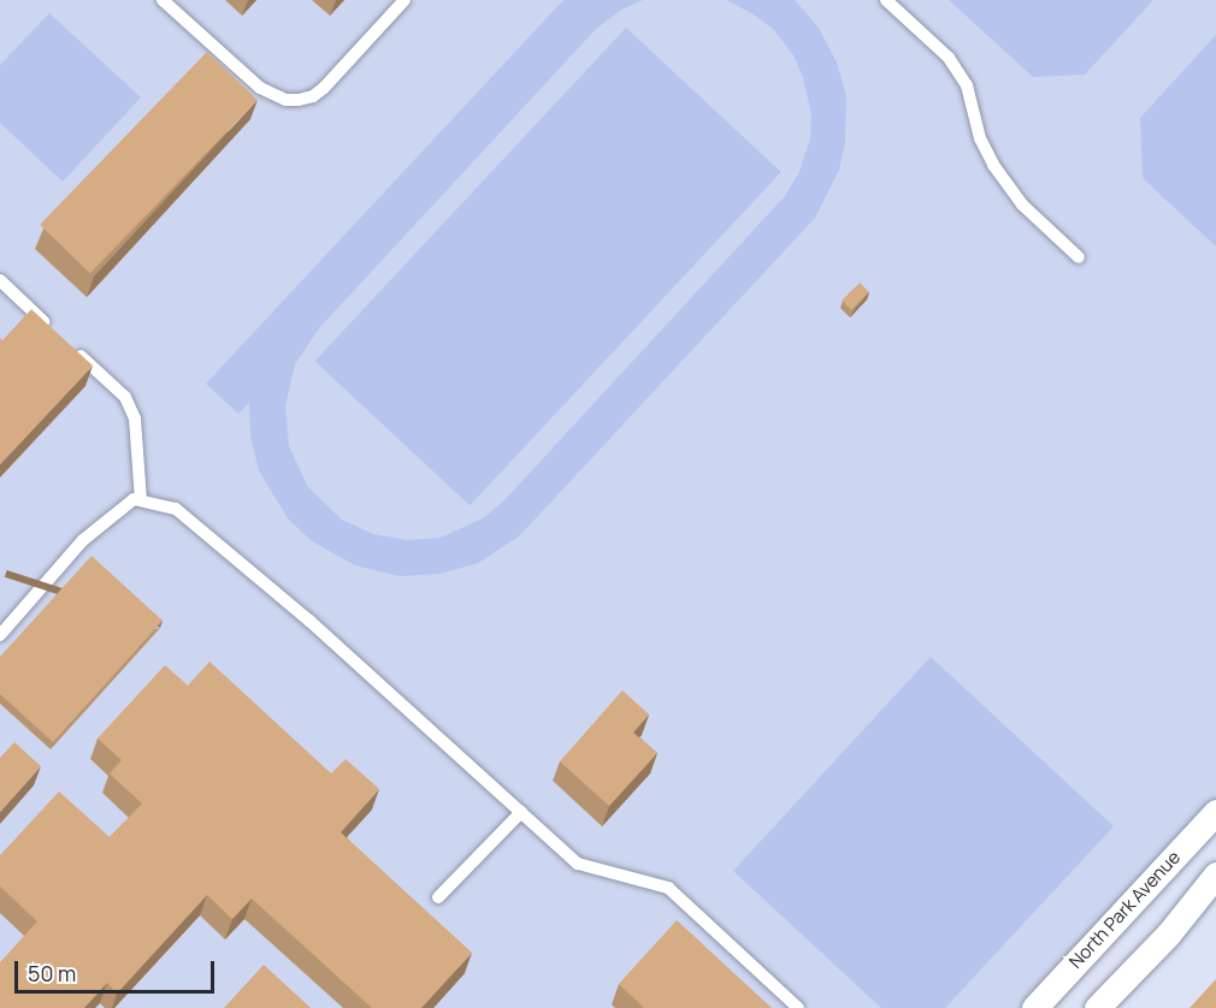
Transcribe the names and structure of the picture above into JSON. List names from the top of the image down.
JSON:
{
  "streets": {
    "street": ["North Park Avenue"]
  },
  "scale_bar": "50 m"
}
